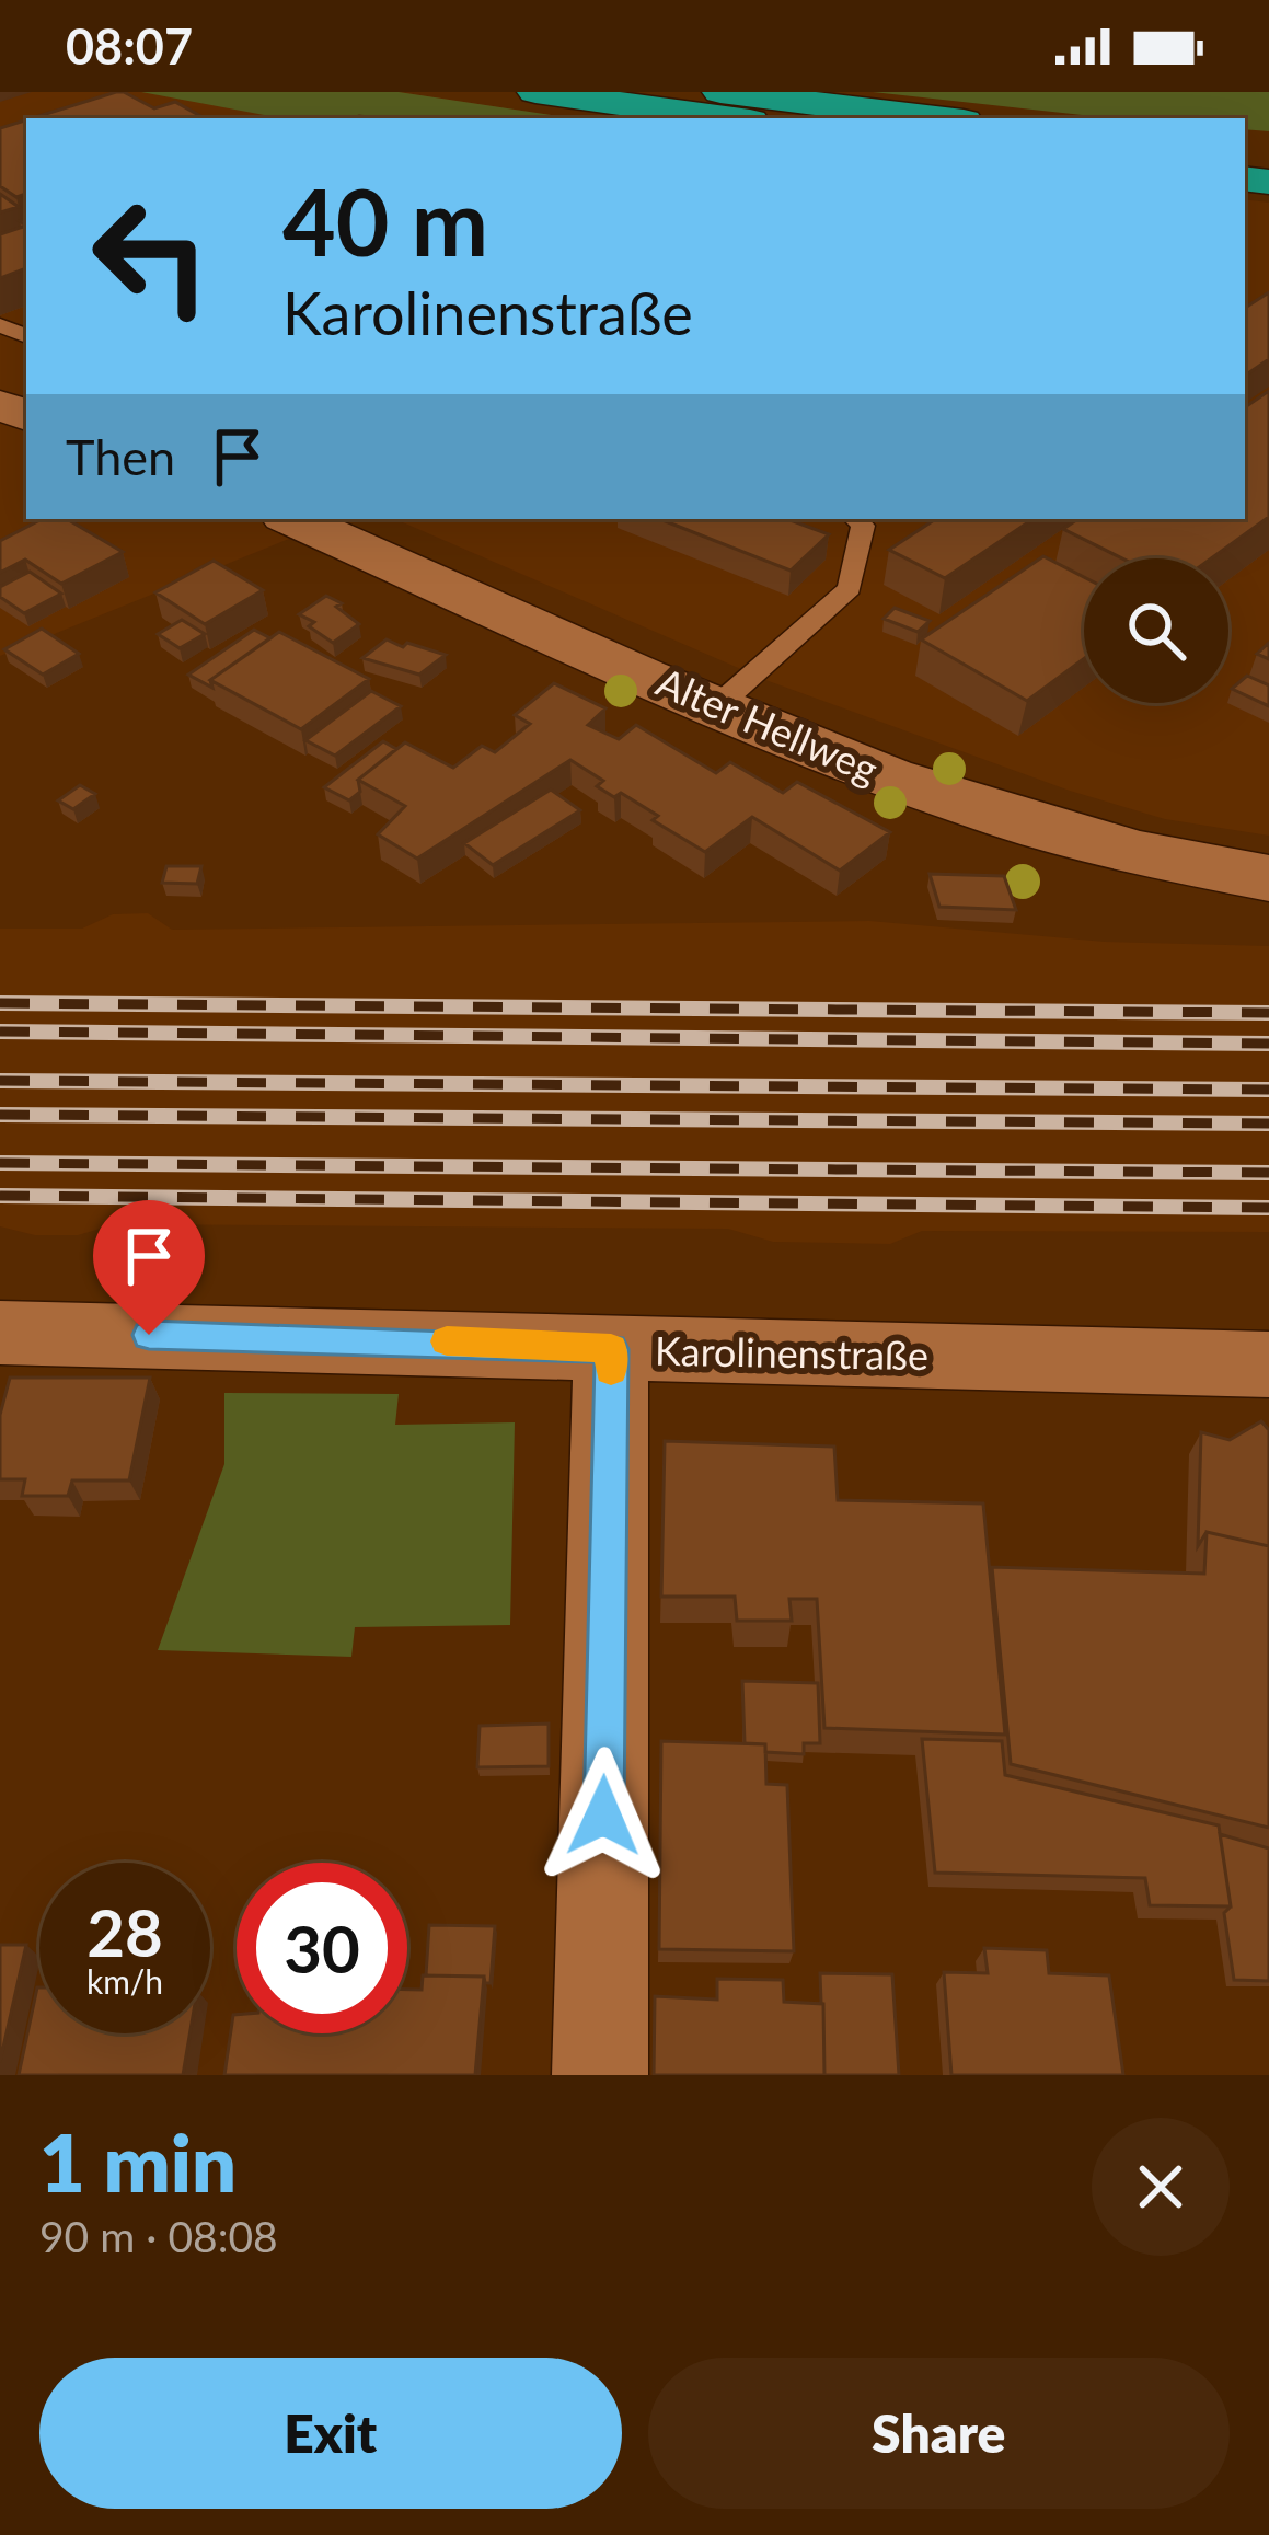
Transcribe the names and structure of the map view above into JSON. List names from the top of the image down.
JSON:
{
  "streets": {
    "street": ["Alter Hellweg", "Karolinenstraße"]
  },
  "page": {
    "status": "08:07",
    "turn": ["40 m", "Karolinenstraße"],
    "then": "Then",
    "speed": "28 km/h",
    "limit": "30",
    "heading": ["1 min", "90 m · 08:08"],
    "buttons": ["Exit", "Share"]
  }
}
